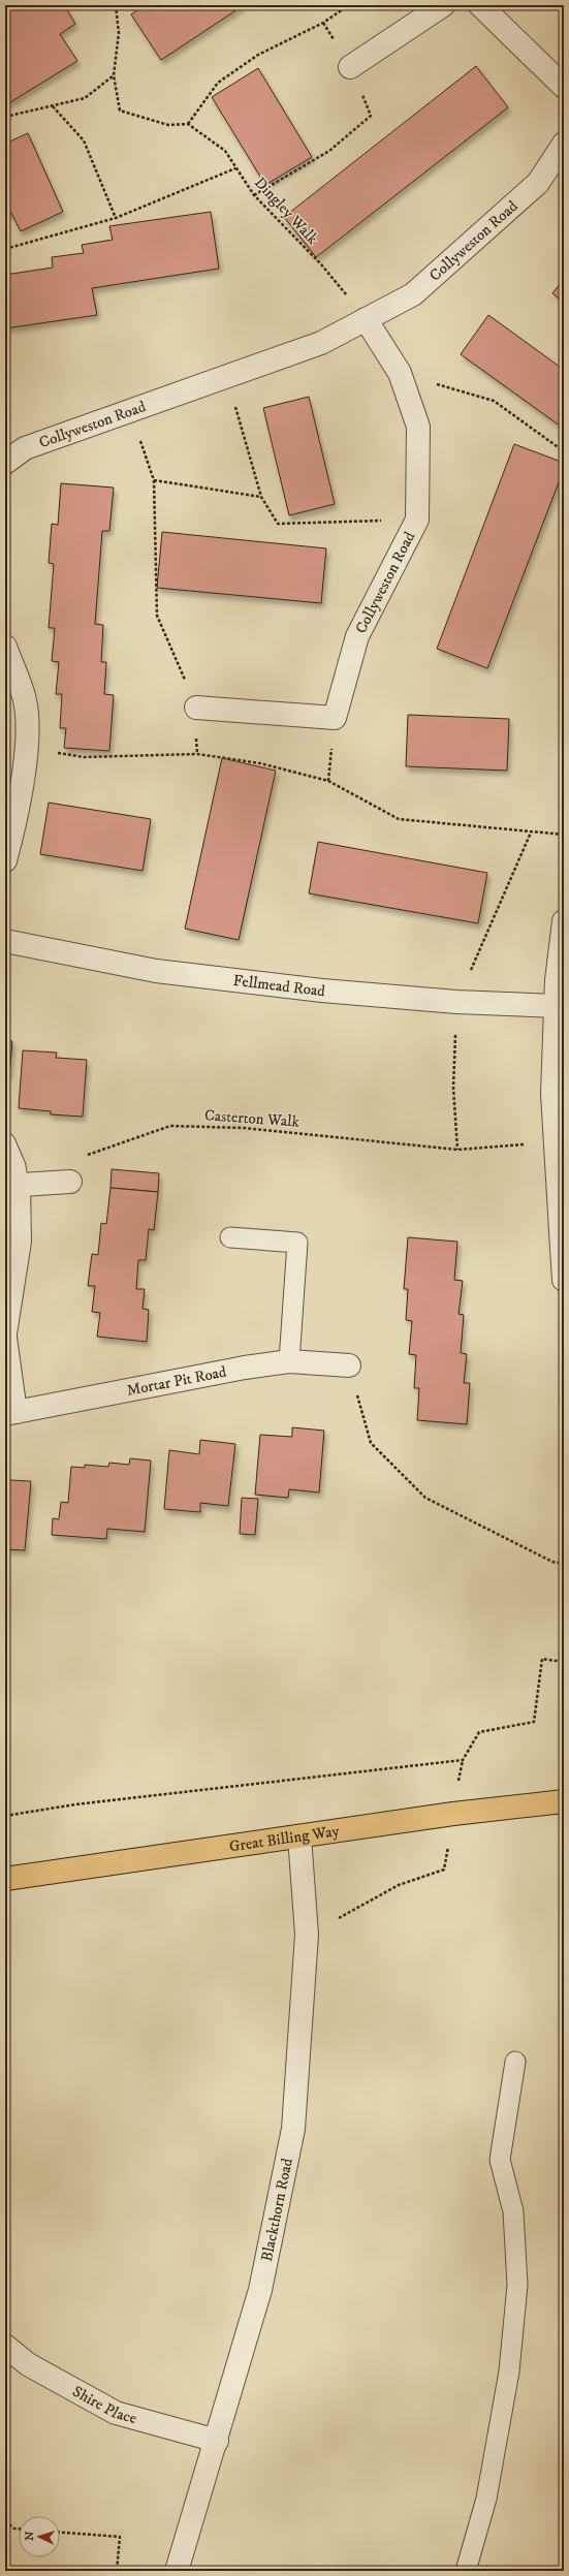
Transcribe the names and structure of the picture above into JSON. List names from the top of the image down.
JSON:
{
  "streets": {
    "main road": ["Great Billing Way"],
    "street": [
      "Collyweston Road",
      "Fellmead Road",
      "Mortar Pit Road",
      "Blackthorn Road",
      "Shire Place"
    ],
    "path": ["Dingley Walk", "Casterton Walk"]
  },
  "crossings": [
    ["Dingley Walk", "Collyweston Road"],
    ["Great Billing Way", "Blackthorn Road"],
    ["Blackthorn Road", "Shire Place"]
  ],
  "north": "left"
}
